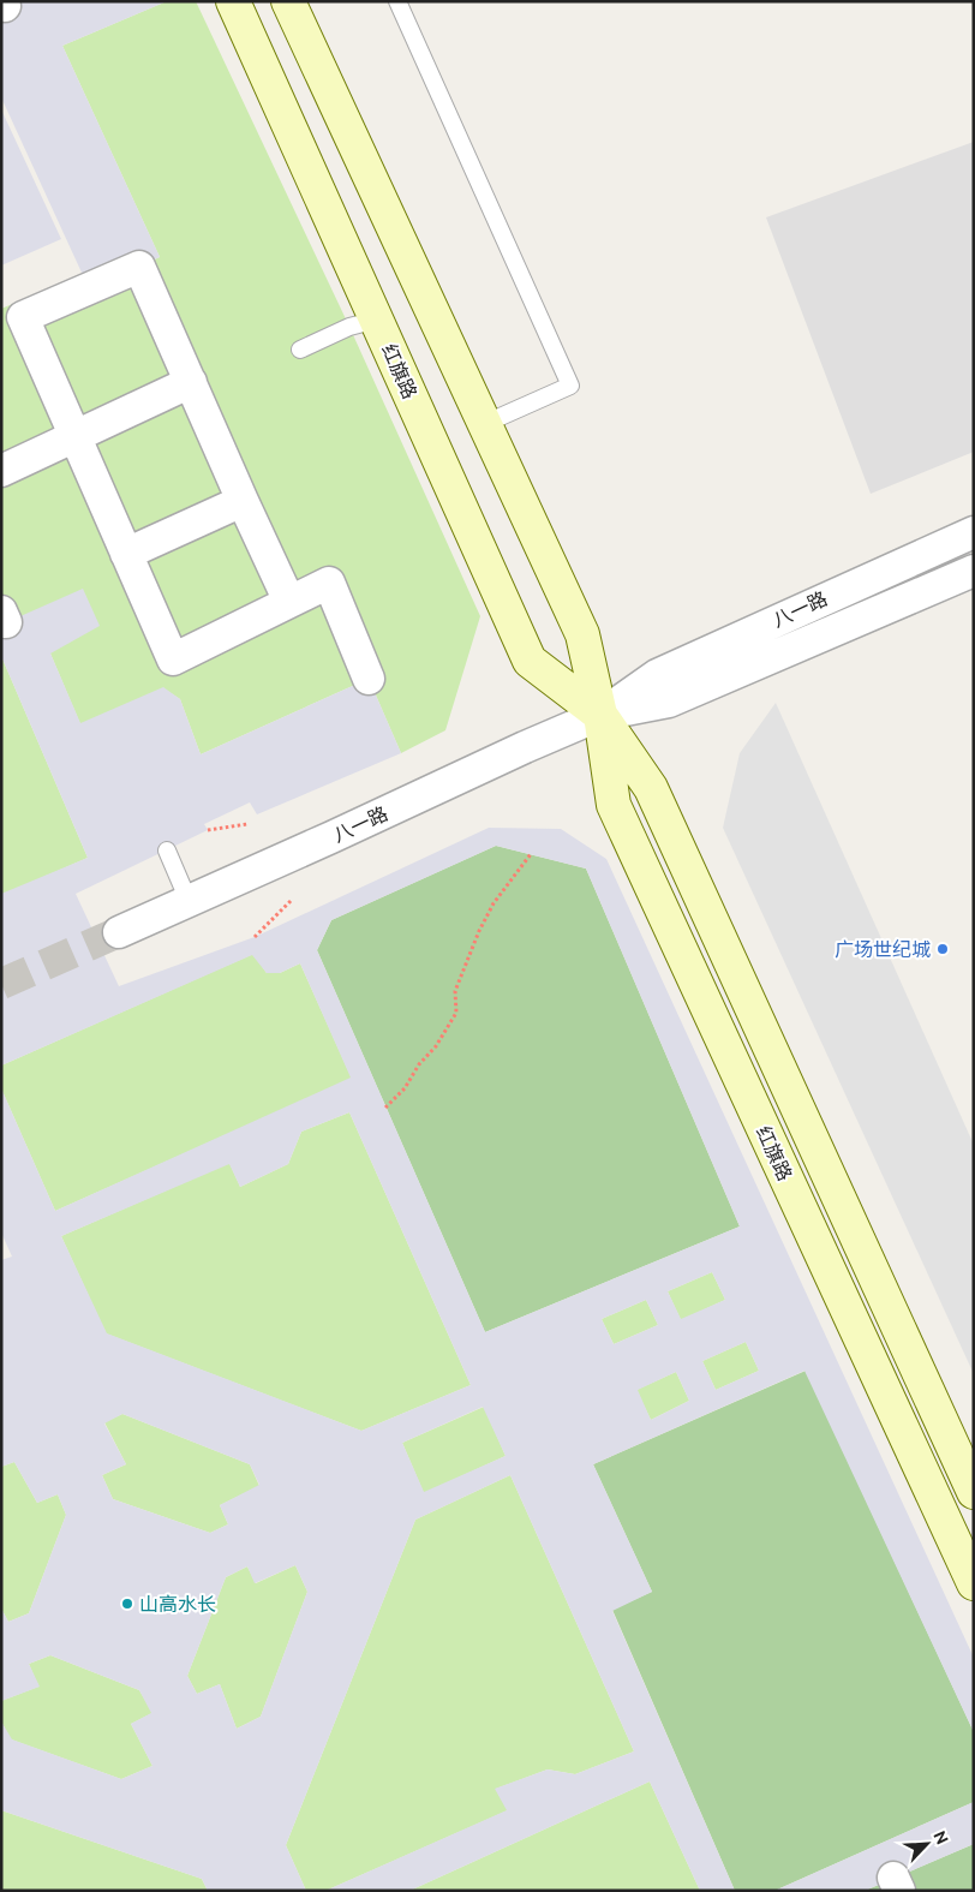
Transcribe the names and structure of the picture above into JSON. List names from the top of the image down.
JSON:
{
  "streets": {
    "street": ["红旗路", "八一路"]
  },
  "crossings": [
    ["红旗路", "八一路"]
  ],
  "places": ["广场世纪城", "山高水长"],
  "north": "top right"
}
